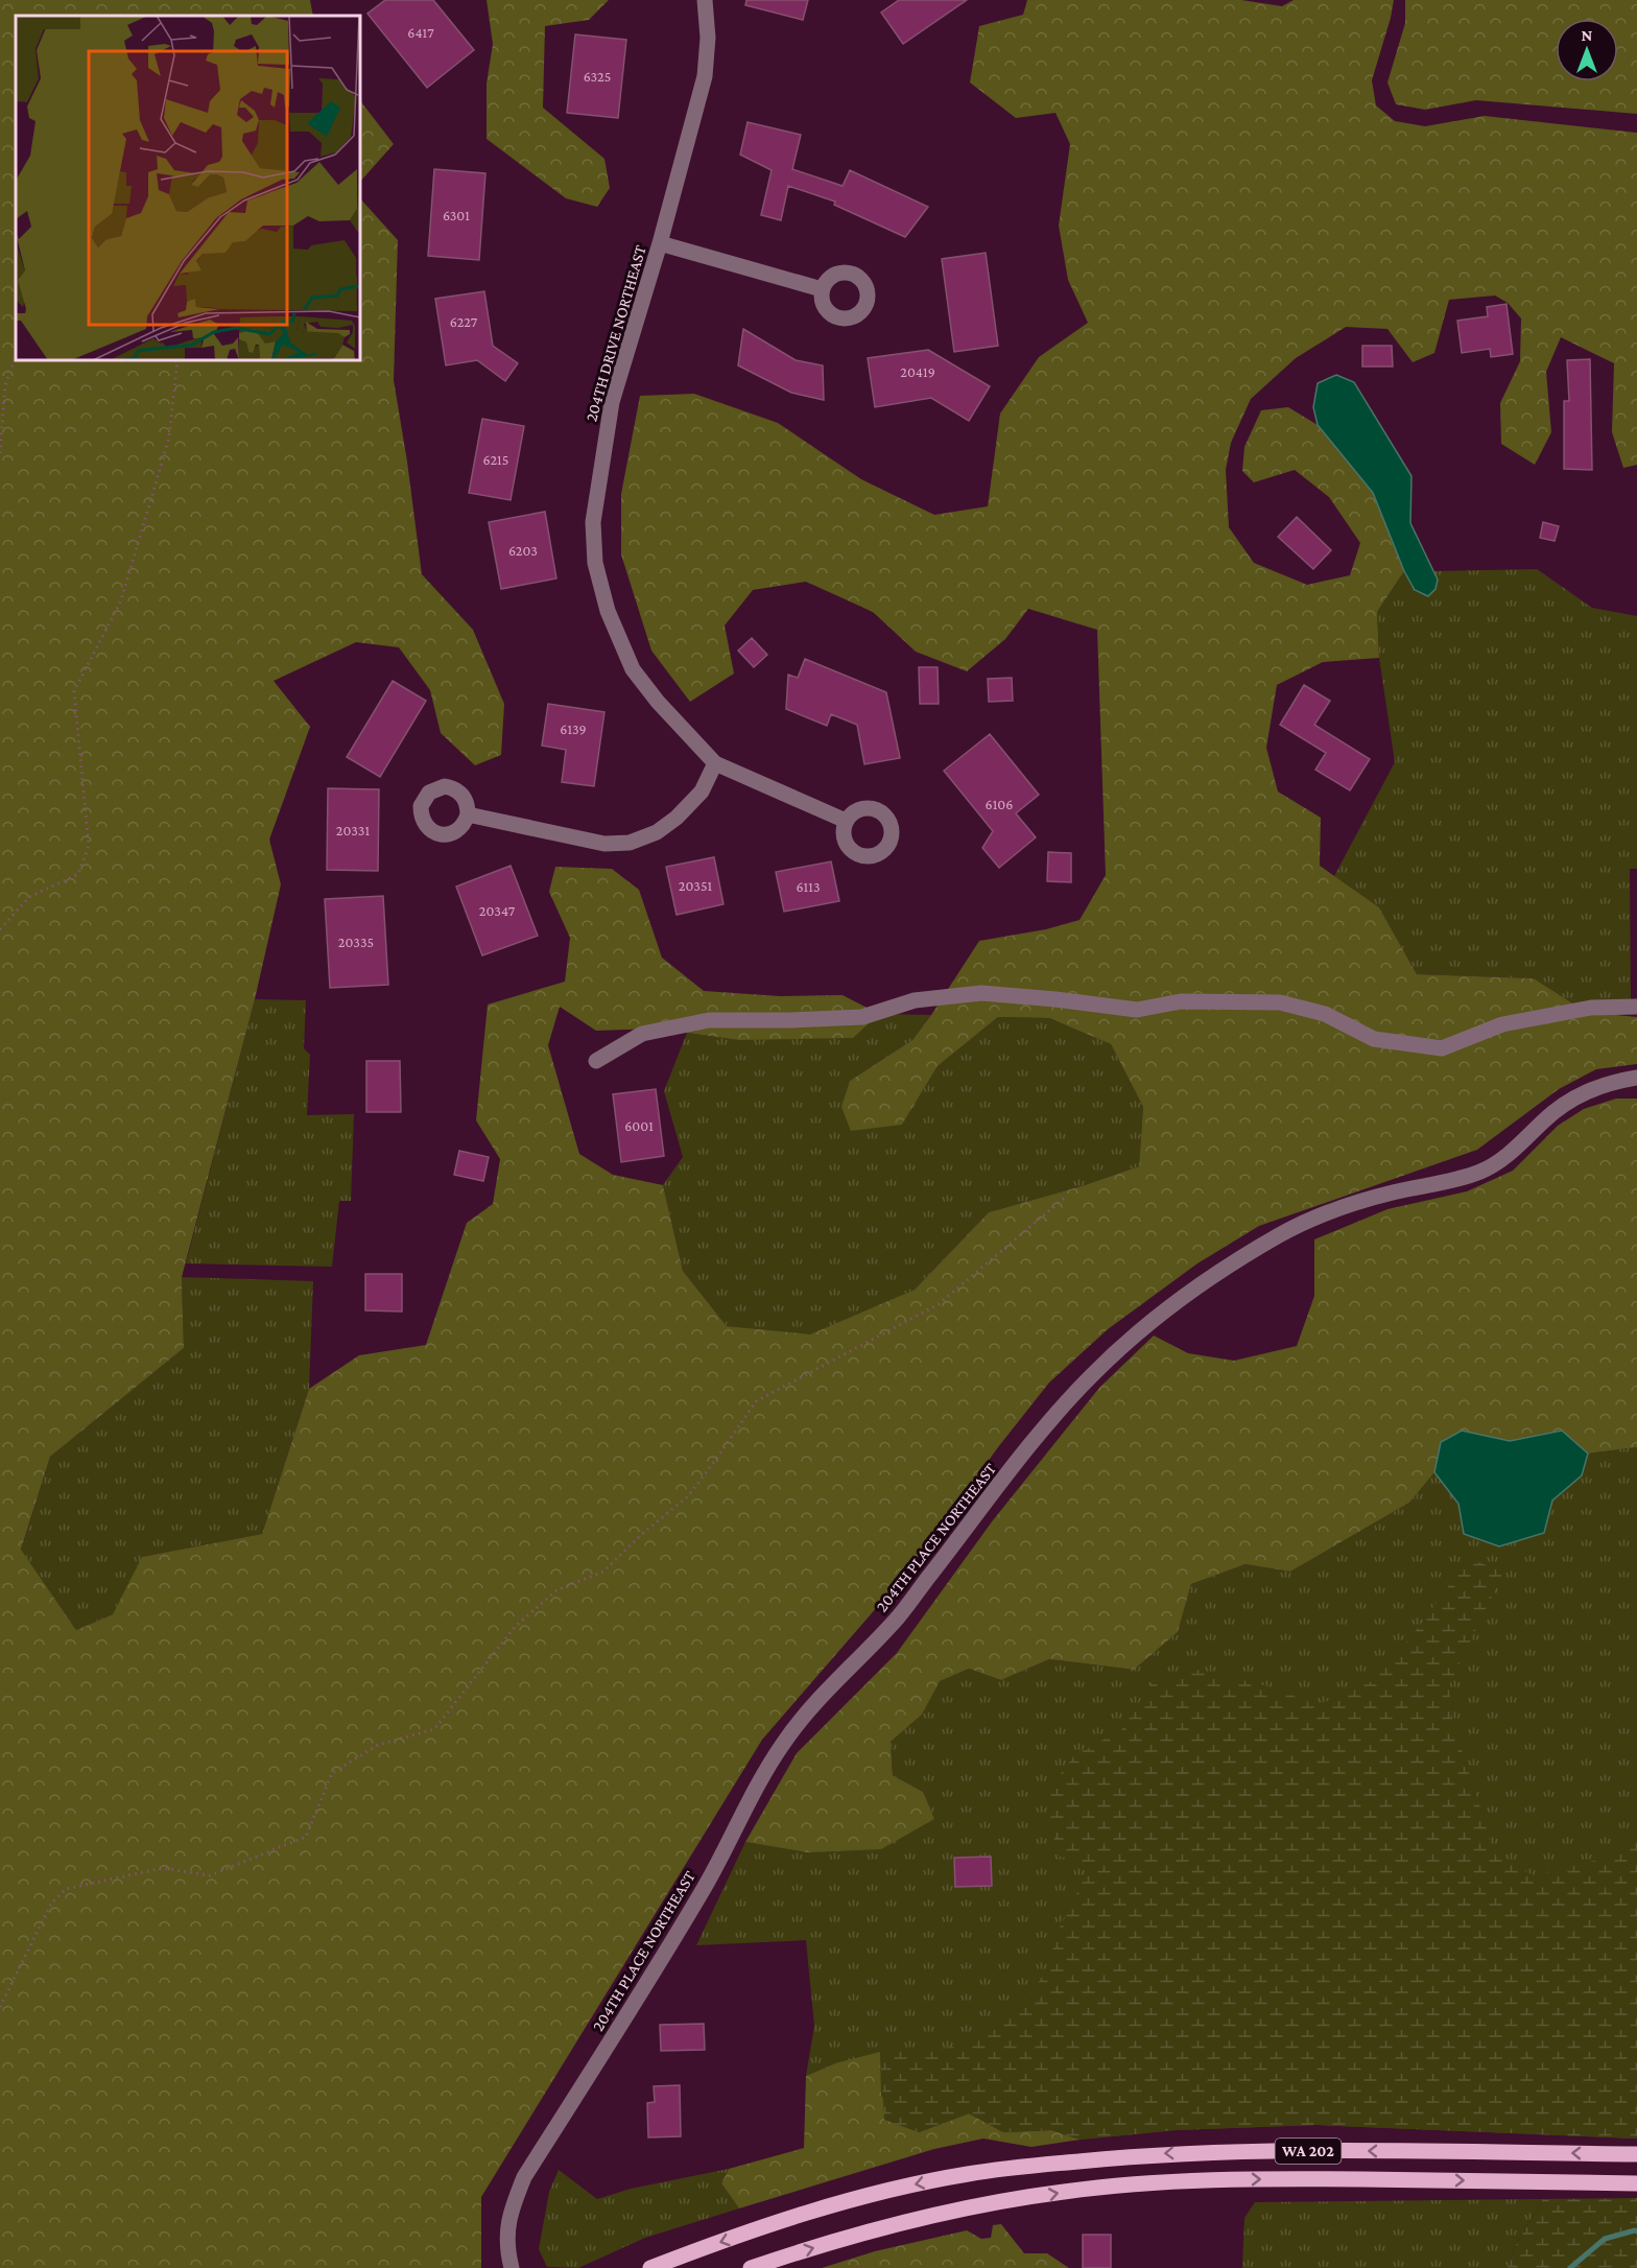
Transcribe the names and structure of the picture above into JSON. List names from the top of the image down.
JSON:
{
  "streets": {
    "main road": ["WA 202"],
    "street": ["204TH DRIVE NORTHEAST", "204TH PLACE NORTHEAST"]
  },
  "house_numbers": [
    "6417",
    "6325",
    "6301",
    "6227",
    "20419",
    "6215",
    "6203",
    "6139",
    "6106",
    "20331",
    "20351",
    "6113",
    "20347",
    "20335",
    "6001"
  ],
  "north": "top"
}
